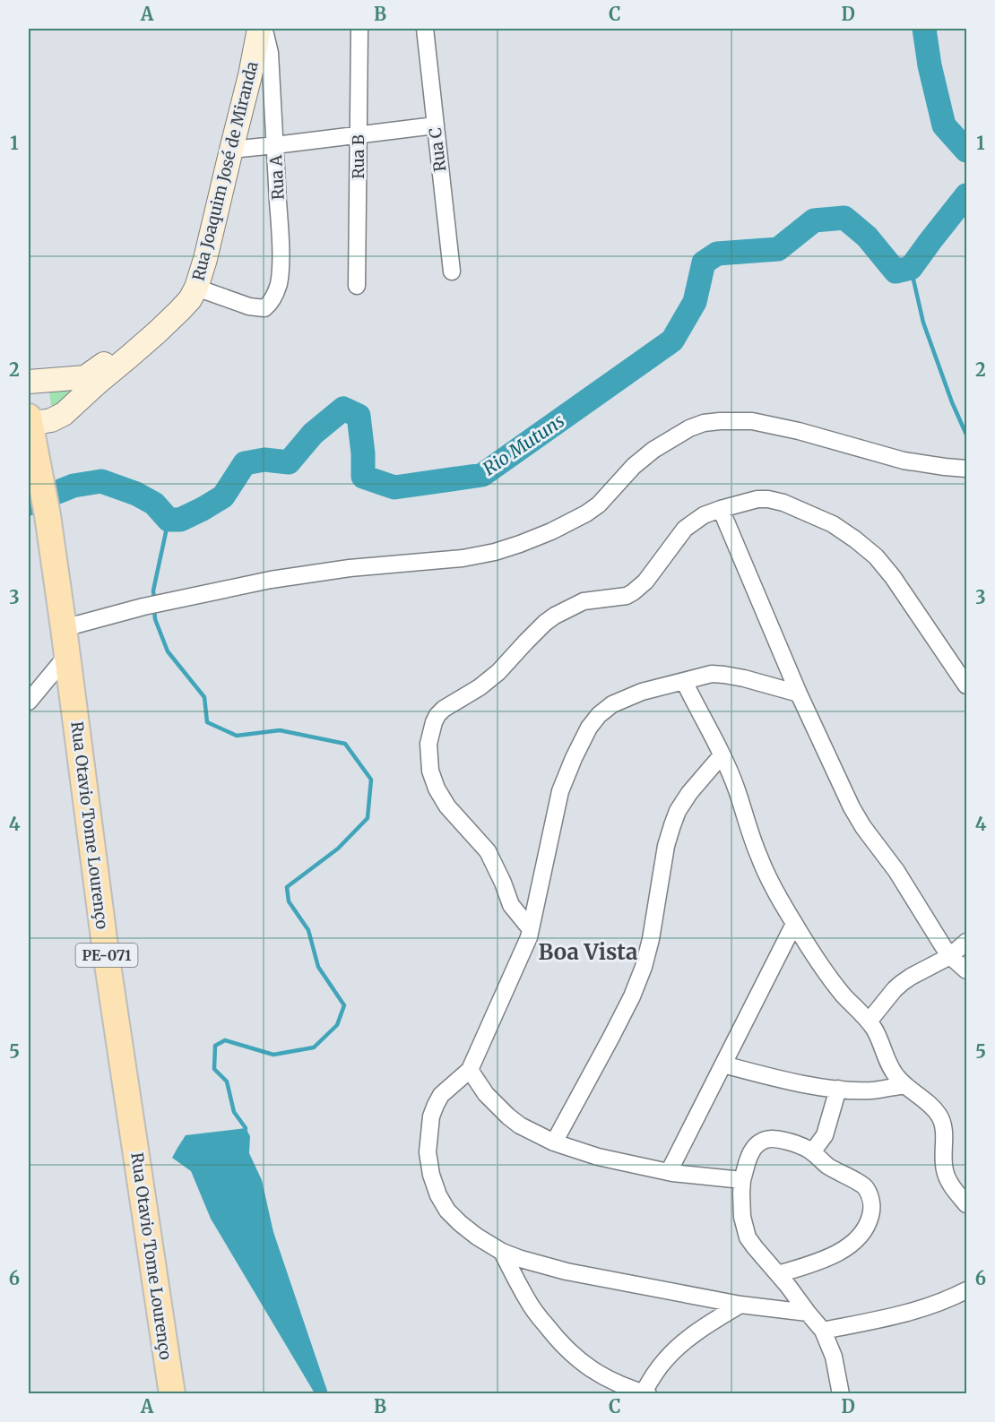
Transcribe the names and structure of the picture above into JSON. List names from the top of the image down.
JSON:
{
  "streets": {
    "main road": ["Rua Otavio Tome Lourenço", "PE-071"],
    "street": [
      "Rua C",
      "Rua B",
      "Rua Joaquim José de Miranda",
      "Rua A"
    ]
  },
  "crossings": [
    ["Rua Joaquim José de Miranda", "Rua A"],
    ["Rua Joaquim José de Miranda", "Rua Otavio Tome Lourenço"]
  ],
  "districts": ["Boa Vista"],
  "water": ["Rio Mutuns"],
  "grid": {
    "columns": [
      "A",
      "B",
      "C",
      "D"
    ],
    "rows": [
      "1",
      "2",
      "3",
      "4",
      "5",
      "6"
    ]
  }
}
